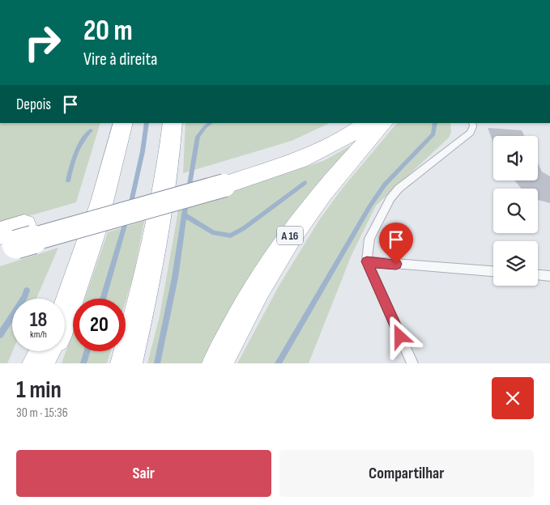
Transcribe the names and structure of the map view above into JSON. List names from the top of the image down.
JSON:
{
  "streets": {
    "highway": ["A 16"]
  },
  "page": {
    "turn": ["20 m", "Vire à direita"],
    "then": "Depois",
    "speed": "18 km/h",
    "limit": "20",
    "heading": ["1 min", "30 m · 15:36"],
    "buttons": ["Sair", "Compartilhar"]
  }
}
